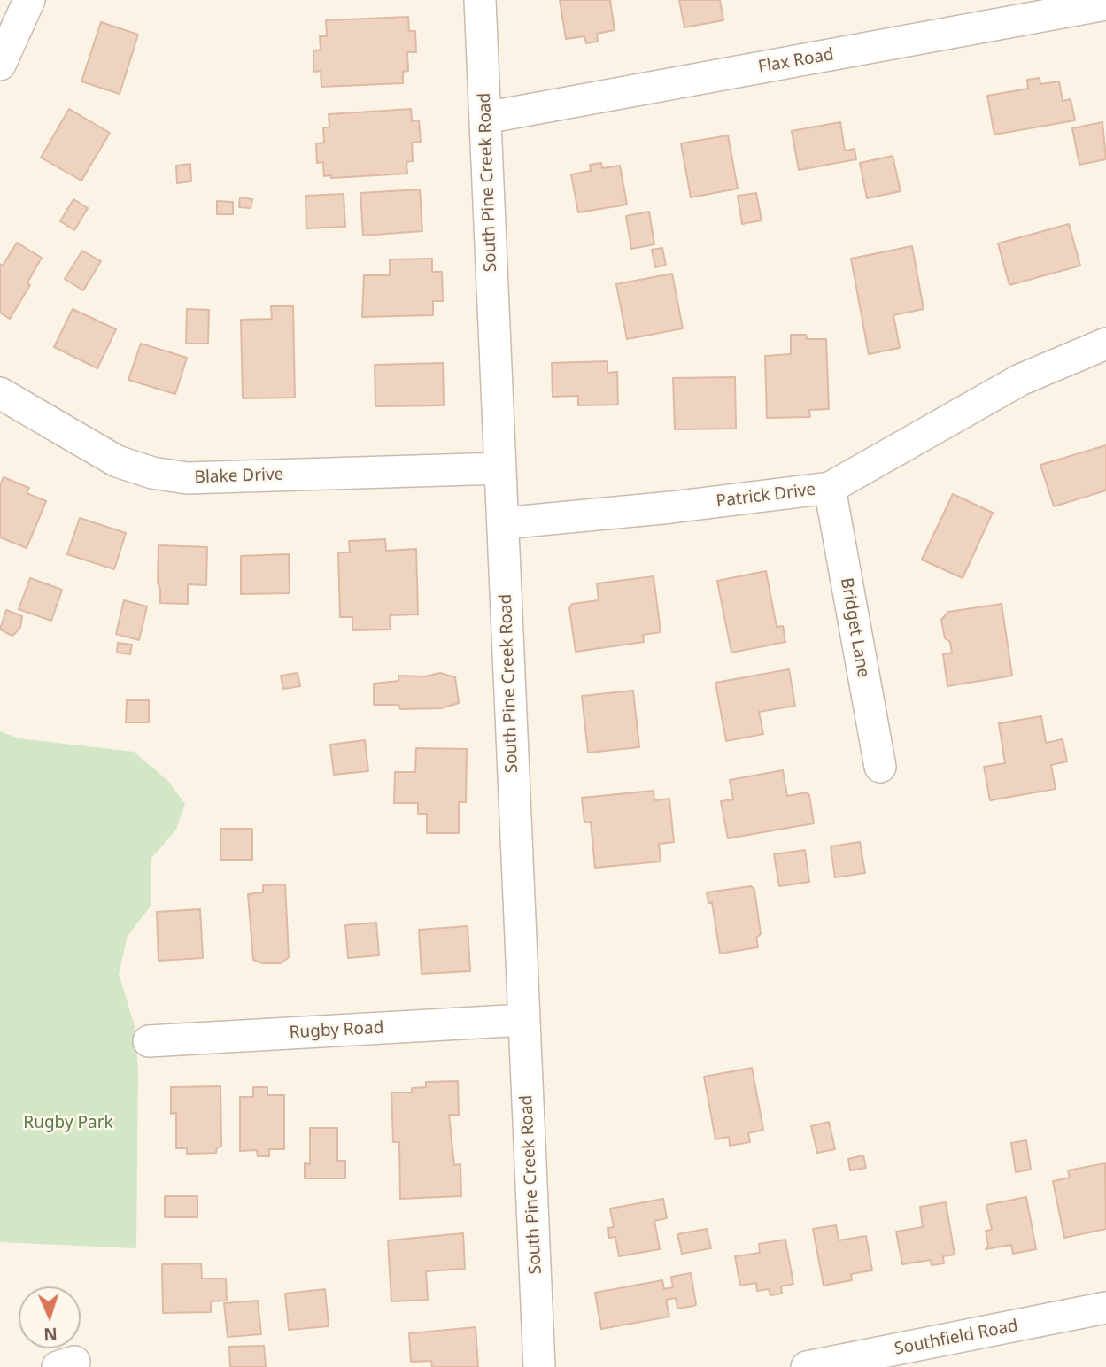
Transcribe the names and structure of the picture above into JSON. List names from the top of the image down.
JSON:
{
  "streets": {
    "street": [
      "Flax Road",
      "South Pine Creek Road",
      "Blake Drive",
      "Patrick Drive",
      "Bridget Lane",
      "Rugby Road",
      "Southfield Road"
    ]
  },
  "crossings": [
    ["Flax Road", "South Pine Creek Road"],
    ["South Pine Creek Road", "Blake Drive"],
    ["South Pine Creek Road", "Patrick Drive"],
    ["South Pine Creek Road", "Rugby Road"],
    ["Patrick Drive", "Bridget Lane"]
  ],
  "parks": ["Rugby Park"],
  "north": "bottom"
}
